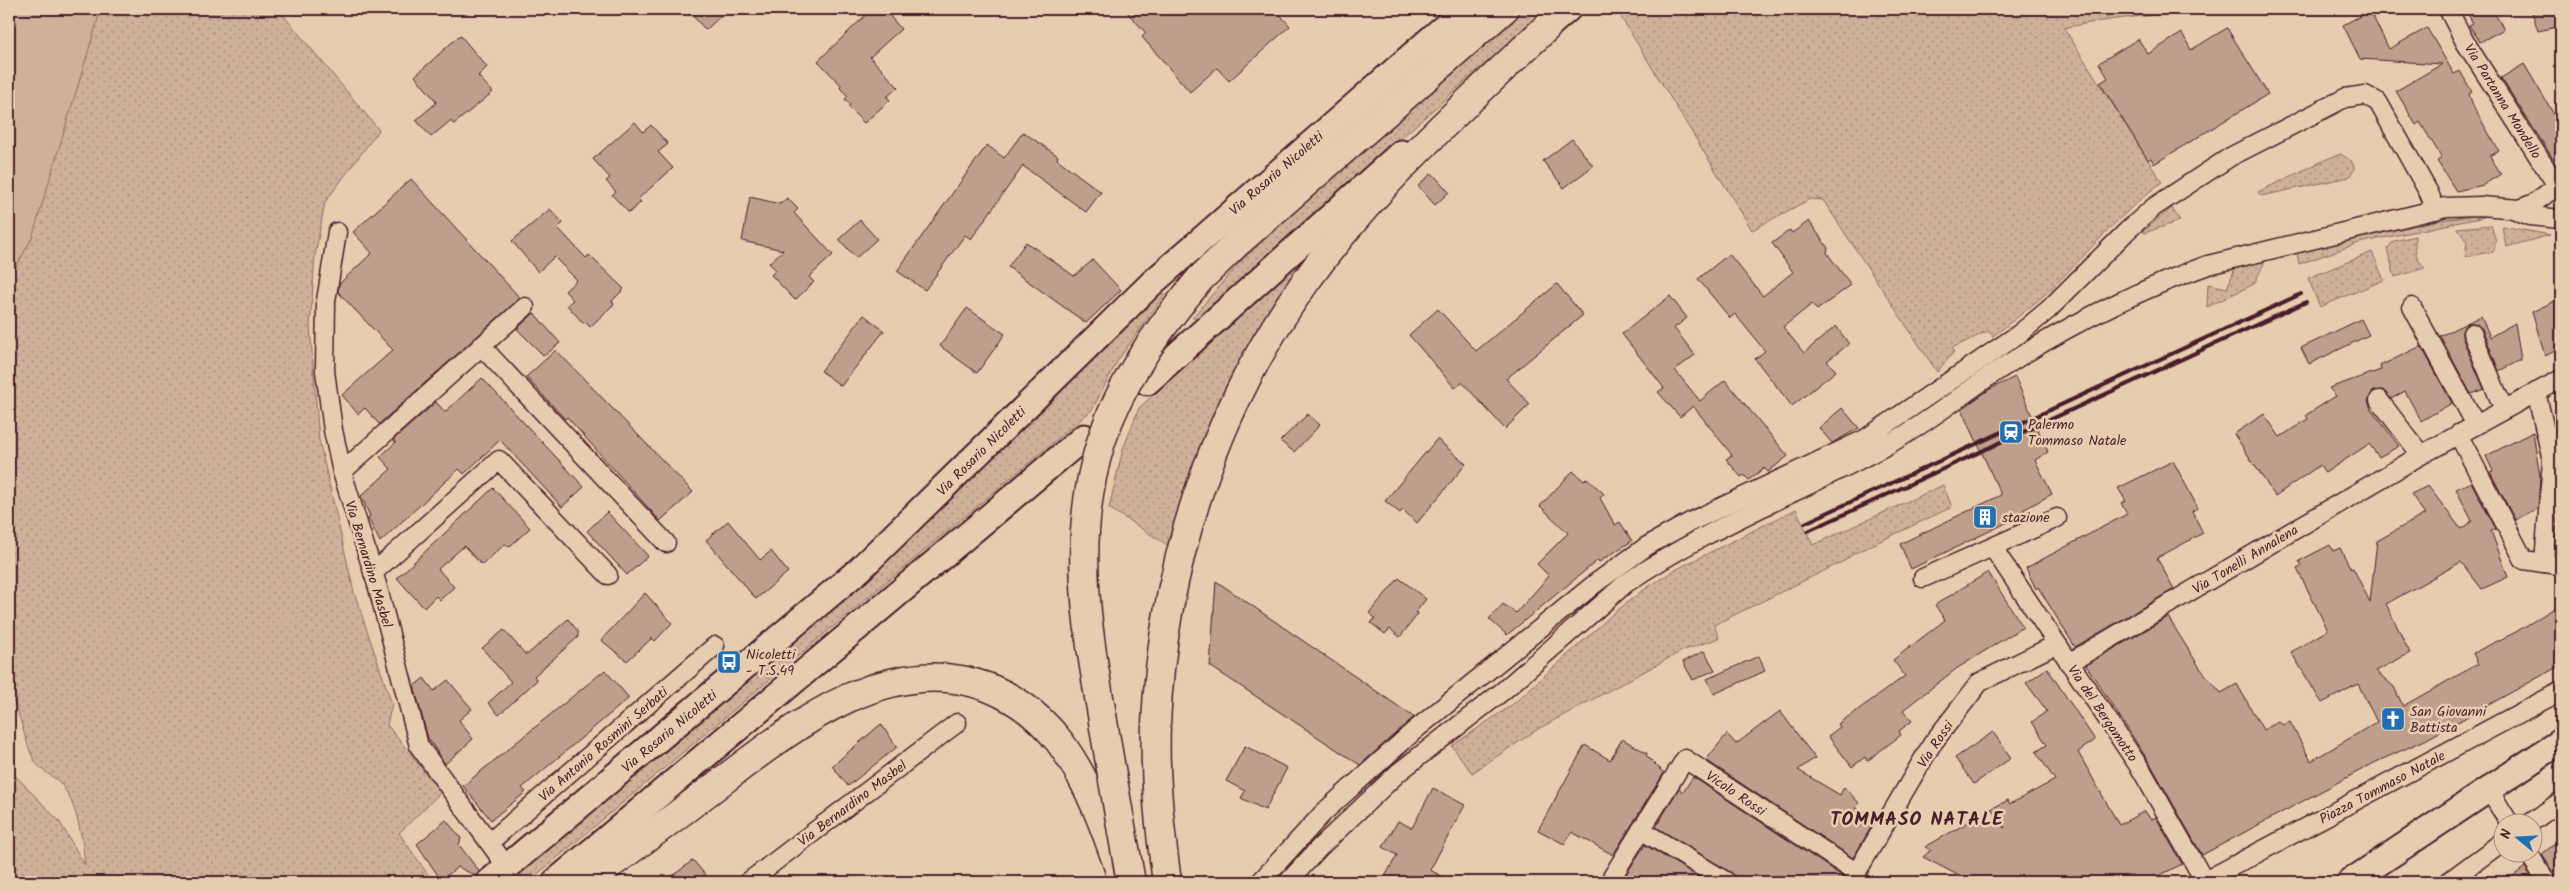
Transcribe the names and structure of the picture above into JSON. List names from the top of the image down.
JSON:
{
  "streets": {
    "main road": ["Via Rosario Nicoletti"],
    "street": [
      "Via Partanna Mondello",
      "Via Tonelli Annalena",
      "Via Bernardino Masbel",
      "Via del Bergamotto",
      "Via Antonio Rosmini Serbati",
      "Via Rossi",
      "Piazza Tommaso Natale",
      "Vicolo Rossi"
    ]
  },
  "crossings": [
    ["Via Rosario Nicoletti", "Via Bernardino Masbel"],
    ["Via Tonelli Annalena", "Via del Bergamotto"],
    ["Via Bernardino Masbel", "Via Antonio Rosmini Serbati"],
    ["Via del Bergamotto", "Via Rossi"],
    ["Via del Bergamotto", "Piazza Tommaso Natale"],
    ["Via Rossi", "Vicolo Rossi"]
  ],
  "districts": ["TOMMASO NATALE"],
  "places": {
    "station": ["Palermo Tommaso Natale"],
    "building": ["stazione"],
    "bus stop": ["Nicoletti - T.S.49"],
    "church": ["San Giovanni Battista"]
  },
  "north": "left"
}
